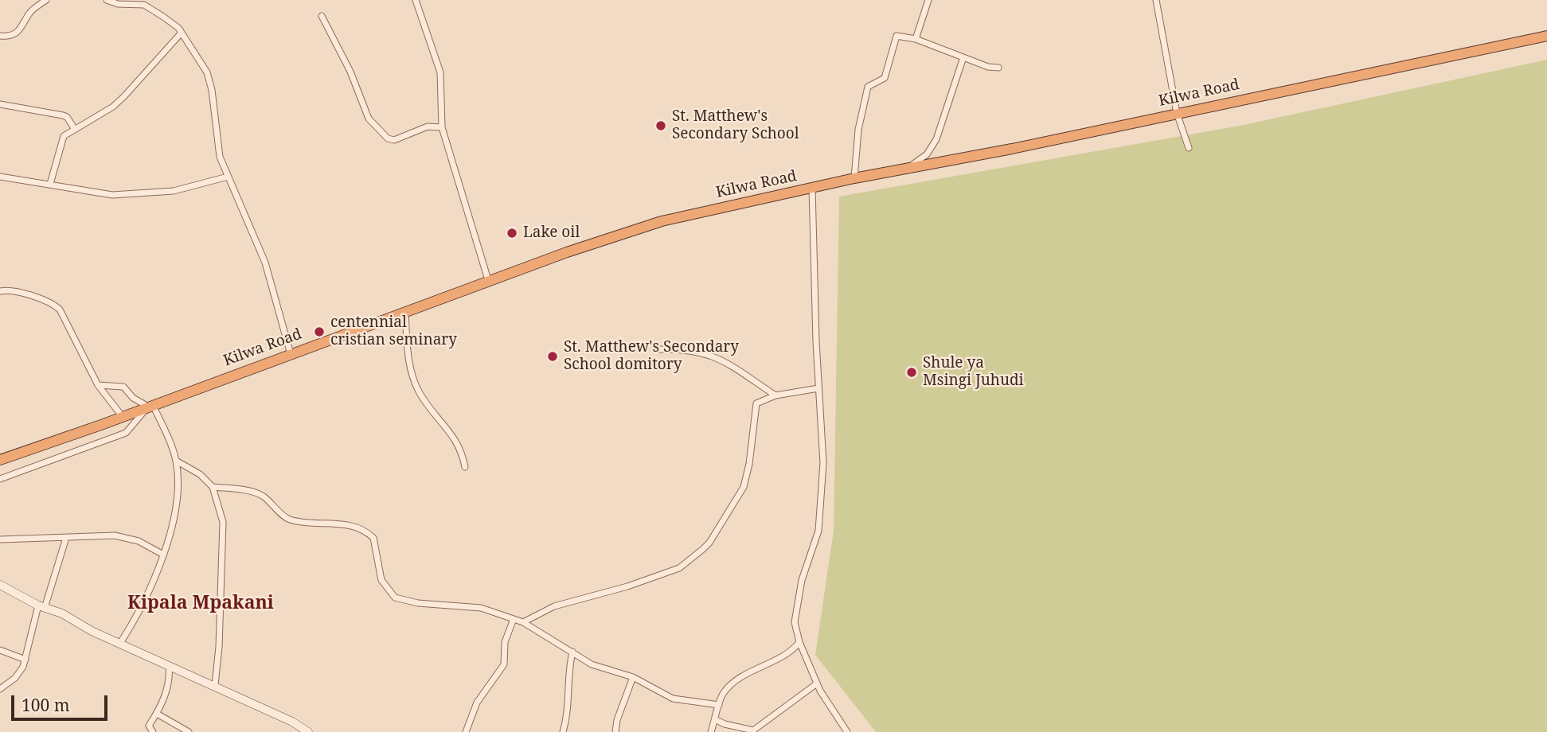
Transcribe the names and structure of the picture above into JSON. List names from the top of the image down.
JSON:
{
  "streets": {
    "highway": ["Kilwa Road"]
  },
  "districts": ["Kipala Mpakani"],
  "places": [
    "St. Matthew's Secondary School",
    "Lake oil",
    "centennial cristian seminary",
    "St. Matthew's Secondary School domitory",
    "Shule ya Msingi Juhudi"
  ],
  "scale_bar": "100 m"
}
